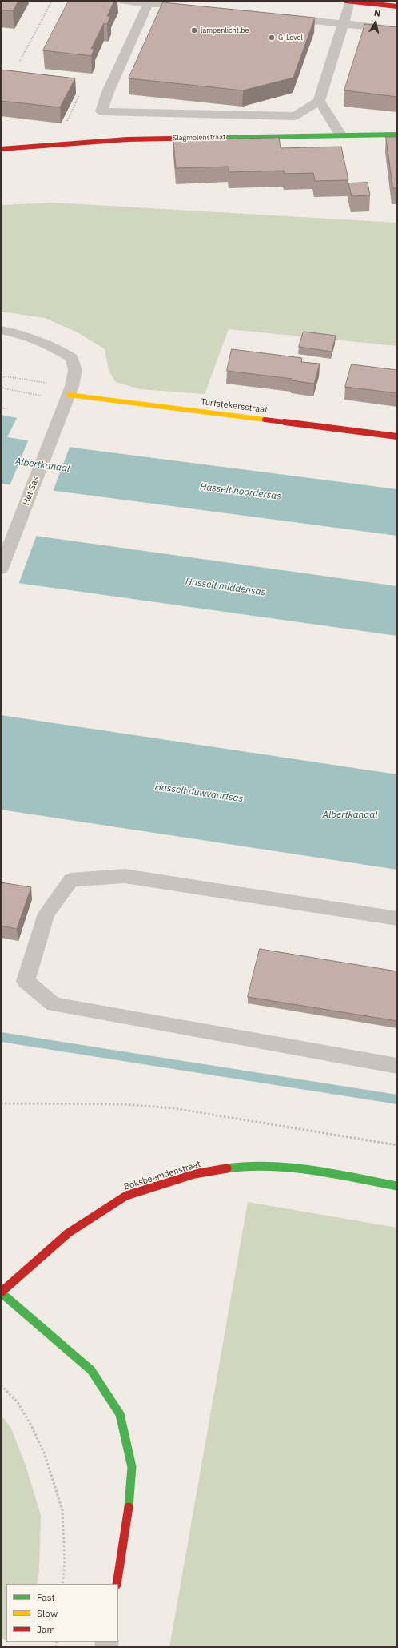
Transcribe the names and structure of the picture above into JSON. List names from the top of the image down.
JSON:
{
  "streets": {
    "street": [
      "Slagmolenstraat",
      "Turfstekersstraat",
      "Het Sas",
      "Boksbeemdenstraat"
    ]
  },
  "crossings": [
    ["Turfstekersstraat", "Het Sas"]
  ],
  "water": [
    "Albertkanaal",
    "Hasselt noordersas",
    "Hasselt middensas",
    "Hasselt duwvaartsas"
  ],
  "places": ["lampenlicht.be", "G-Level"],
  "legend": ["Fast", "Slow", "Jam"],
  "north": "top"
}
